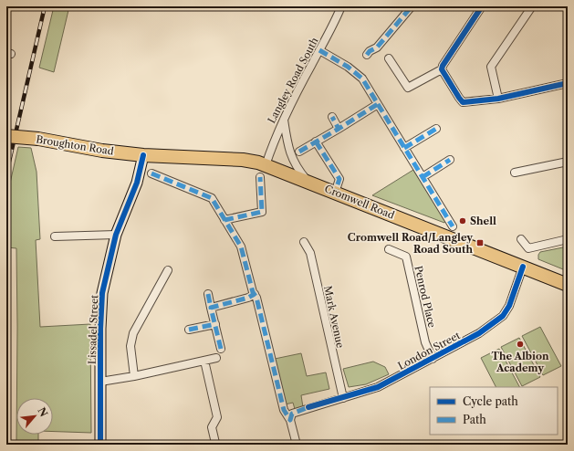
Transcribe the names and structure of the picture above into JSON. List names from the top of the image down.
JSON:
{
  "streets": {
    "highway": ["Broughton Road", "Cromwell Road"],
    "street": [
      "Langley Road South",
      "Penrod Place",
      "Mark Avenue",
      "Lissadel Street",
      "London Street"
    ]
  },
  "crossings": [
    ["Langley Road South", "Cromwell Road"],
    ["Broughton Road", "Cromwell Road"],
    ["Broughton Road", "Lissadel Street"],
    ["Cromwell Road", "Lissadel Street"],
    ["Cromwell Road", "London Street"],
    ["Penrod Place", "London Street"],
    ["Mark Avenue", "London Street"]
  ],
  "places": {
    "other": ["Shell", "The Albion Academy"],
    "transit": ["Cromwell Road/Langley Road South"]
  },
  "legend": ["Cycle path", "Path"],
  "north": "top right"
}
